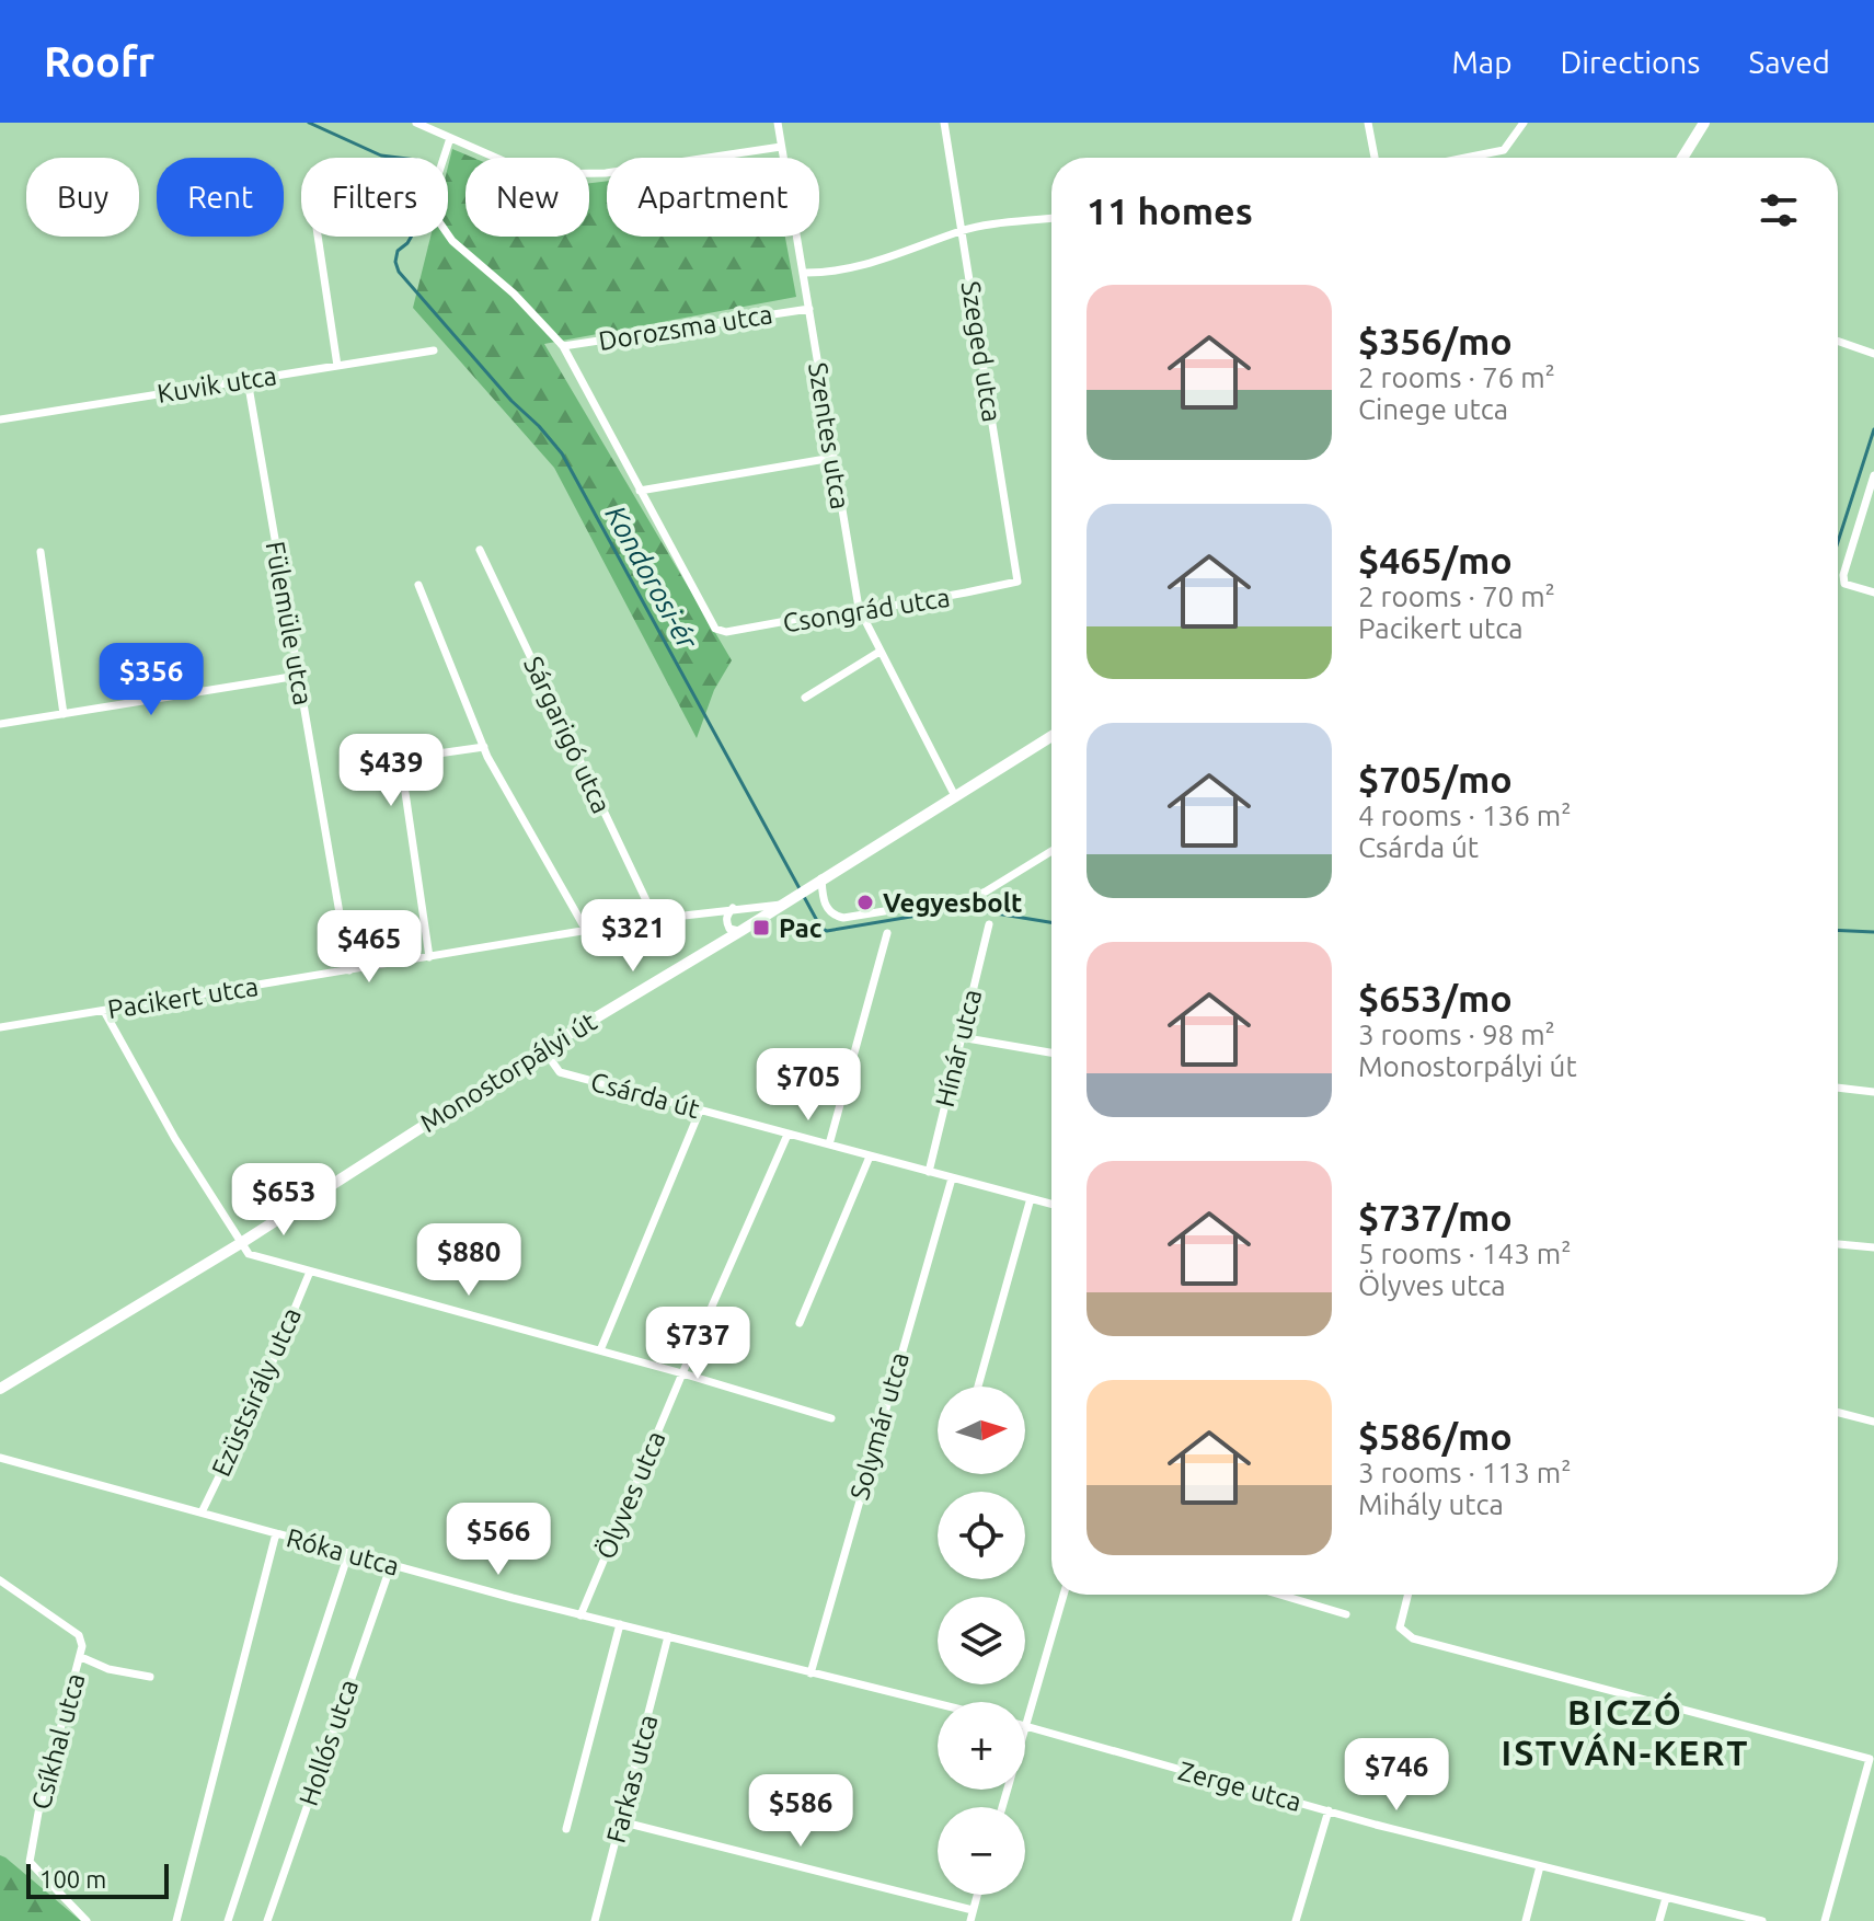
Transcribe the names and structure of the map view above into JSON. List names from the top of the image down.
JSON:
{
  "streets": {
    "street": [
      "Dorozsma utca",
      "Szeged utca",
      "Kuvik utca",
      "Szentes utca",
      "Csongrád utca",
      "Fülemüle utca",
      "Sárgarigó utca",
      "Pacikert utca",
      "Hínár utca",
      "Monostorpályi út",
      "Csárda út",
      "Ezüstsirály utca",
      "Solymár utca",
      "Ölyves utca",
      "Róka utca",
      "Csíkhal utca",
      "Hollós utca",
      "Farkas utca",
      "Zerge utca"
    ]
  },
  "crossings": [
    ["Dorozsma utca", "Szentes utca"],
    ["Szeged utca", "Csongrád utca"],
    ["Kuvik utca", "Fülemüle utca"],
    ["Szentes utca", "Csongrád utca"],
    ["Szentes utca", "Monostorpályi út"],
    ["Fülemüle utca", "Pacikert utca"],
    ["Sárgarigó utca", "Pacikert utca"],
    ["Pacikert utca", "Monostorpályi út"],
    ["Hínár utca", "Csárda út"],
    ["Monostorpályi út", "Csárda út"],
    ["Csárda út", "Solymár utca"],
    ["Csárda út", "Ölyves utca"],
    ["Ezüstsirály utca", "Róka utca"],
    ["Solymár utca", "Róka utca"],
    ["Ölyves utca", "Róka utca"],
    ["Róka utca", "Hollós utca"],
    ["Róka utca", "Farkas utca"]
  ],
  "districts": ["BICZÓ ISTVÁN-KERT"],
  "water": ["Kondorosi-ér"],
  "places": {
    "other": ["Vegyesbolt"],
    "transit": ["Pac"]
  },
  "scale_bar": "100 m",
  "north": "right",
  "page": {
    "header": "Roofr",
    "nav": ["Map", "Directions", "Saved"],
    "chip": [
      "Buy",
      "Rent",
      "Filters",
      "New",
      "Apartment"
    ],
    "heading": "11 homes",
    "list": [
      {
        "name": "$356/mo",
        "note": "2 rooms · 76 m² · Cinege utca"
      },
      {
        "name": "$465/mo",
        "note": "2 rooms · 70 m² · Pacikert utca"
      },
      {
        "name": "$705/mo",
        "note": "4 rooms · 136 m² · Csárda út"
      },
      {
        "name": "$653/mo",
        "note": "3 rooms · 98 m² · Monostorpályi út"
      },
      {
        "name": "$737/mo",
        "note": "5 rooms · 143 m² · Ölyves utca"
      },
      {
        "name": "$586/mo",
        "note": "3 rooms · 113 m² · Mihály utca"
      }
    ],
    "price": [
      "$356",
      "$439",
      "$321",
      "$465",
      "$705",
      "$653",
      "$880",
      "$737",
      "$566",
      "$746",
      "$586"
    ],
    "map_buttons": ["+", "−"],
    "scale": "100 m"
  }
}
